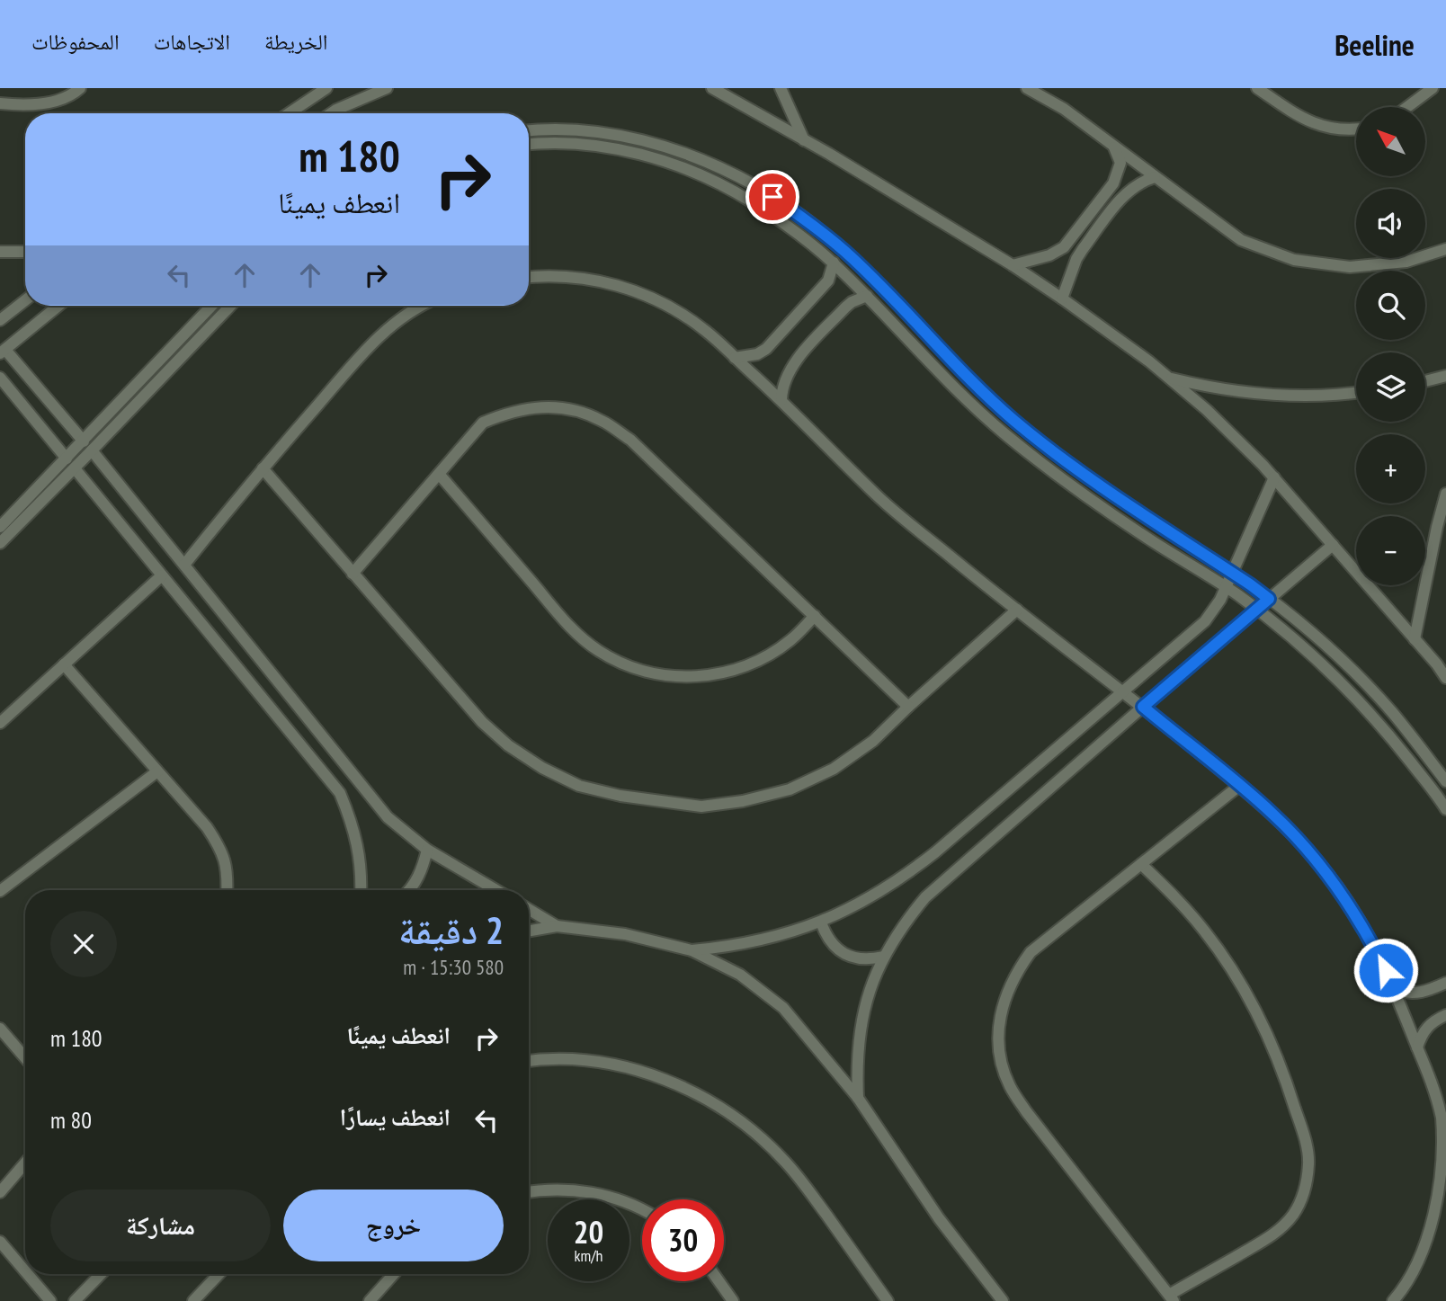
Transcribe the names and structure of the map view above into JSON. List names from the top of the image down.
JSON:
{
  "north": "top left",
  "page": {
    "header": "Beeline",
    "nav": ["الخريطة", "الاتجاهات", "المحفوظات"],
    "map_buttons": ["+", "−"],
    "turn": ["180 m", "انعطف يمينًا"],
    "heading": ["2 دقيقة", "580 m · 15:30"],
    "list": [
      {
        "name": "انعطف يمينًا",
        "value": "180 m"
      },
      {
        "name": "انعطف يسارًا",
        "value": "80 m"
      }
    ],
    "buttons": ["خروج", "مشاركة"],
    "speed": "20 km/h",
    "limit": "30"
  }
}
